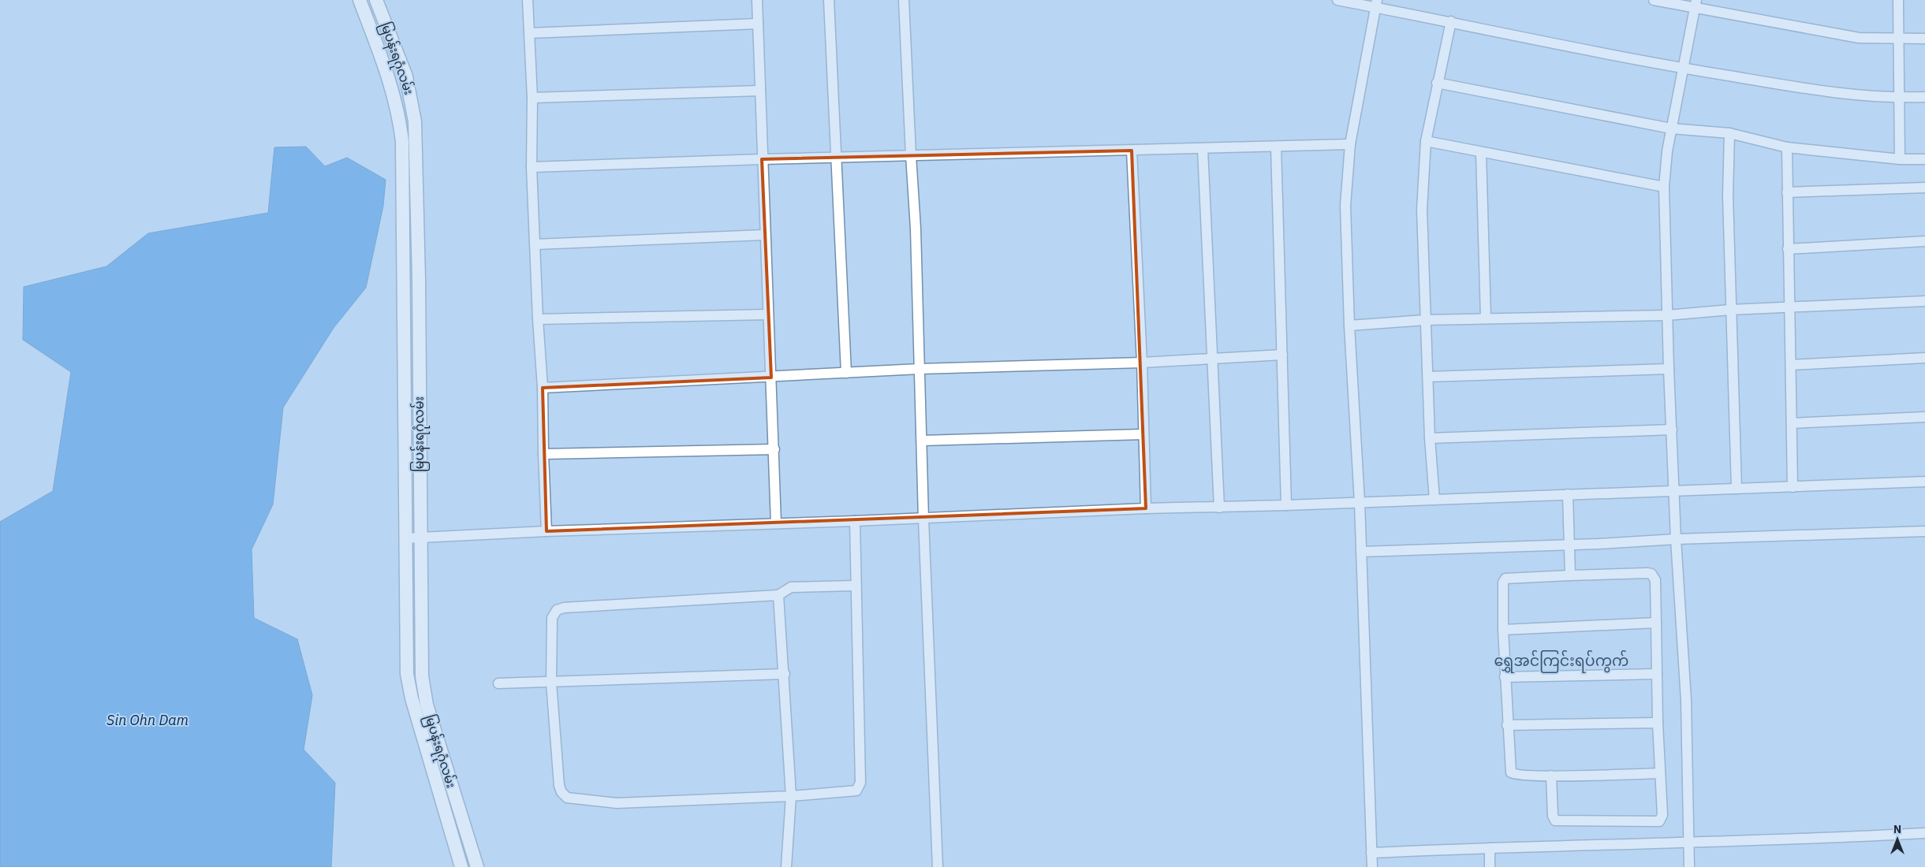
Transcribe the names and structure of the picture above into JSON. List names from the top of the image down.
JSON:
{
  "streets": {
    "main road": ["မြပန်းရဂုံလမ်း"]
  },
  "districts": ["ရွှေအင်ကြင်းရပ်ကွက်"],
  "water": ["Sin Ohn Dam"],
  "north": "top"
}
